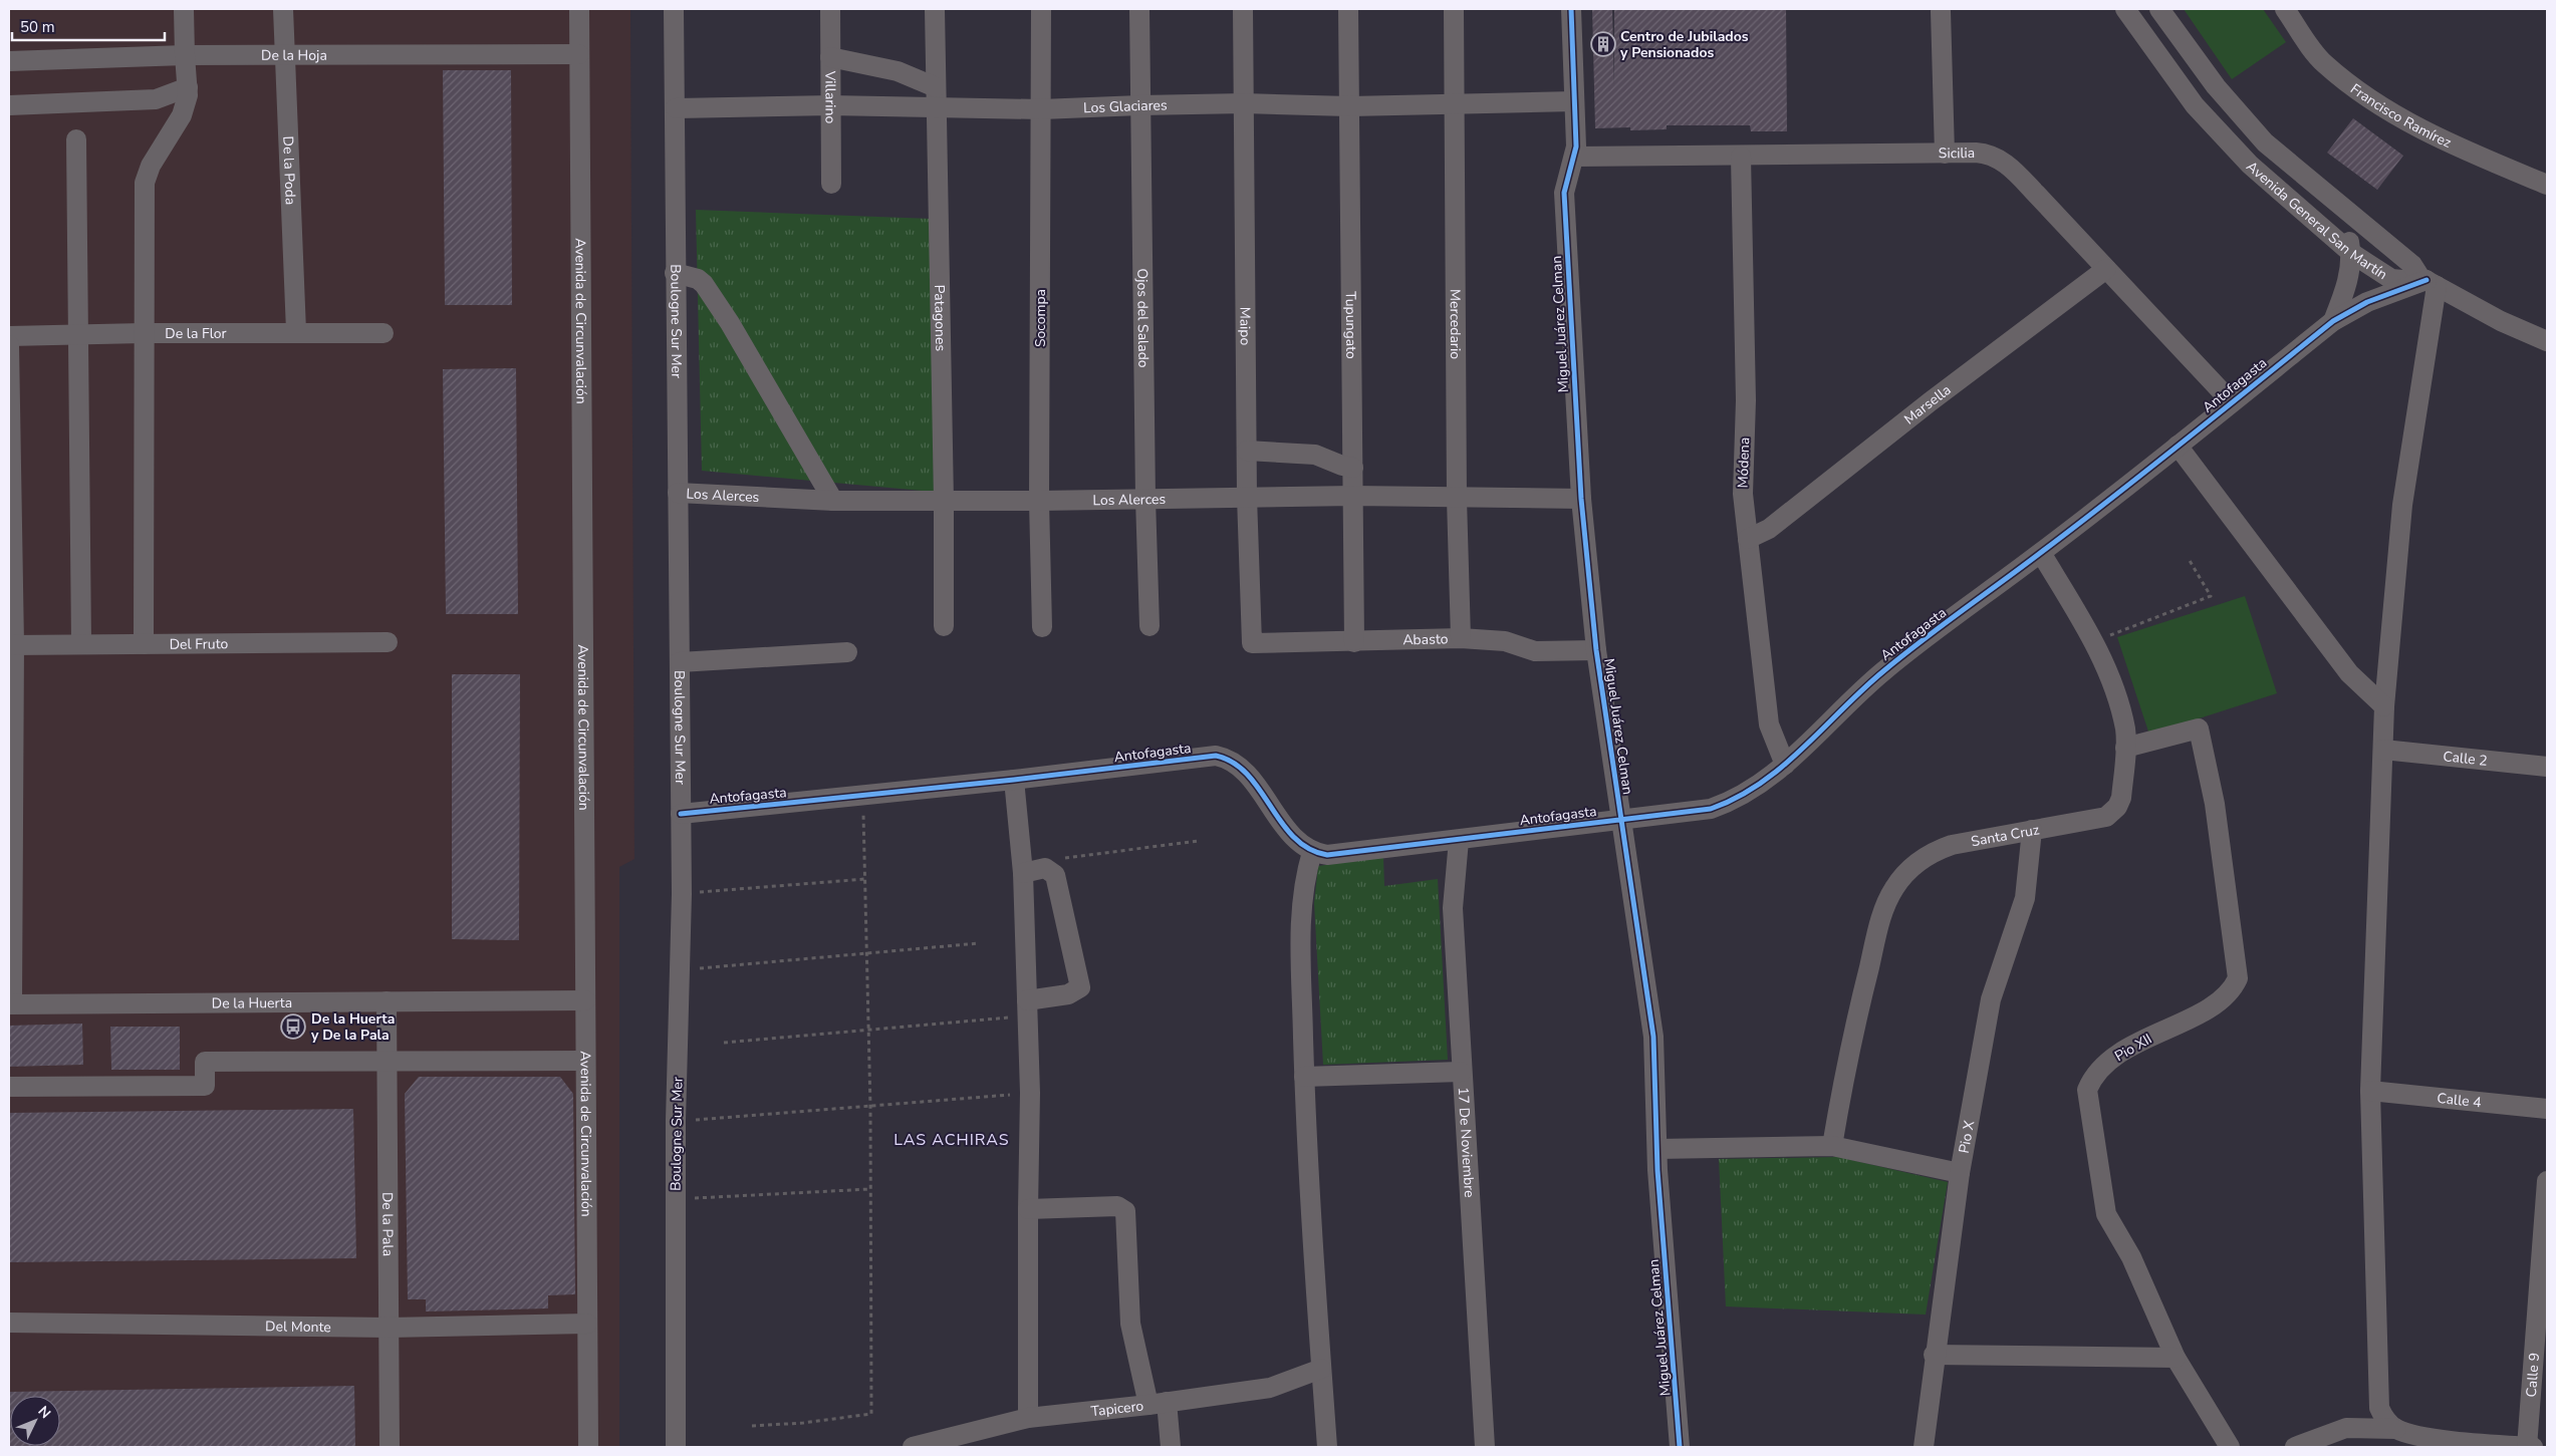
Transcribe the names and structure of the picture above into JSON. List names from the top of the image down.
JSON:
{
  "streets": {
    "street": [
      "De la Hoja",
      "Villarino",
      "Los Glaciares",
      "Francisco Ramírez",
      "Sicilia",
      "De la Poda",
      "Avenida General San Martín",
      "Patagones",
      "Ojos del Salado",
      "Socompa",
      "Avenida de Circunvalación",
      "Boulogne Sur Mer",
      "Mercedario",
      "Miguel Juárez Celman",
      "Maipo",
      "Tupungato",
      "De la Flor",
      "Antofagasta",
      "Marsella",
      "Módena",
      "Los Alerces",
      "Abasto",
      "Del Fruto",
      "Calle 2",
      "Santa Cruz",
      "De la Huerta",
      "Pio XII",
      "Calle 4",
      "Pio X",
      "17 De Noviembre",
      "De la Pala",
      "Del Monte",
      "Calle 9",
      "Tapicero"
    ]
  },
  "crossings": [
    ["De la Hoja", "De la Poda"],
    ["De la Hoja", "Avenida de Circunvalación"],
    ["Villarino", "Los Glaciares"],
    ["Los Glaciares", "Patagones"],
    ["Los Glaciares", "Ojos del Salado"],
    ["Los Glaciares", "Socompa"],
    ["Los Glaciares", "Boulogne Sur Mer"],
    ["Los Glaciares", "Mercedario"],
    ["Los Glaciares", "Miguel Juárez Celman"],
    ["Los Glaciares", "Maipo"],
    ["Los Glaciares", "Tupungato"],
    ["Sicilia", "Miguel Juárez Celman"],
    ["Sicilia", "Antofagasta"],
    ["Sicilia", "Marsella"],
    ["Sicilia", "Módena"],
    ["De la Poda", "De la Flor"],
    ["Avenida General San Martín", "Antofagasta"],
    ["Patagones", "Los Alerces"],
    ["Ojos del Salado", "Los Alerces"],
    ["Socompa", "Los Alerces"],
    ["Avenida de Circunvalación", "De la Huerta"],
    ["Avenida de Circunvalación", "Del Monte"],
    ["Boulogne Sur Mer", "Antofagasta"],
    ["Boulogne Sur Mer", "Los Alerces"],
    ["Mercedario", "Los Alerces"],
    ["Mercedario", "Abasto"],
    ["Miguel Juárez Celman", "Antofagasta"],
    ["Miguel Juárez Celman", "Los Alerces"],
    ["Miguel Juárez Celman", "Abasto"],
    ["Maipo", "Los Alerces"],
    ["Maipo", "Abasto"],
    ["Tupungato", "Los Alerces"],
    ["Tupungato", "Abasto"],
    ["Antofagasta", "Módena"],
    ["Antofagasta", "Santa Cruz"],
    ["Antofagasta", "17 De Noviembre"],
    ["Marsella", "Módena"],
    ["Santa Cruz", "Pio XII"],
    ["Santa Cruz", "Pio X"],
    ["De la Huerta", "De la Pala"],
    ["De la Pala", "Del Monte"]
  ],
  "districts": ["LAS ACHIRAS"],
  "places": {
    "building": ["Centro de Jubilados y Pensionados"],
    "bus stop": ["De la Huerta y De la Pala"]
  },
  "scale_bar": "50 m",
  "north": "top right"
}
